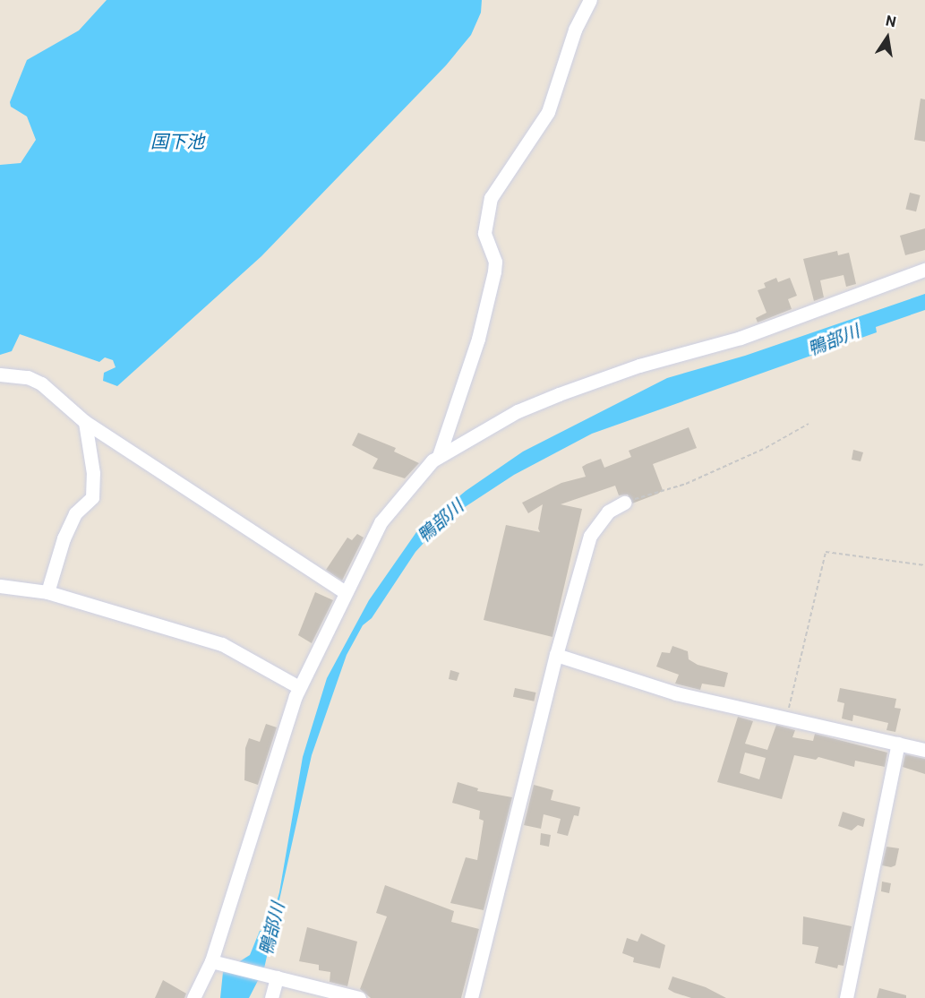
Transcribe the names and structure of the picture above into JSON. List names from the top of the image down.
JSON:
{
  "water": ["国下池", "鴨部川"],
  "north": "top"
}
